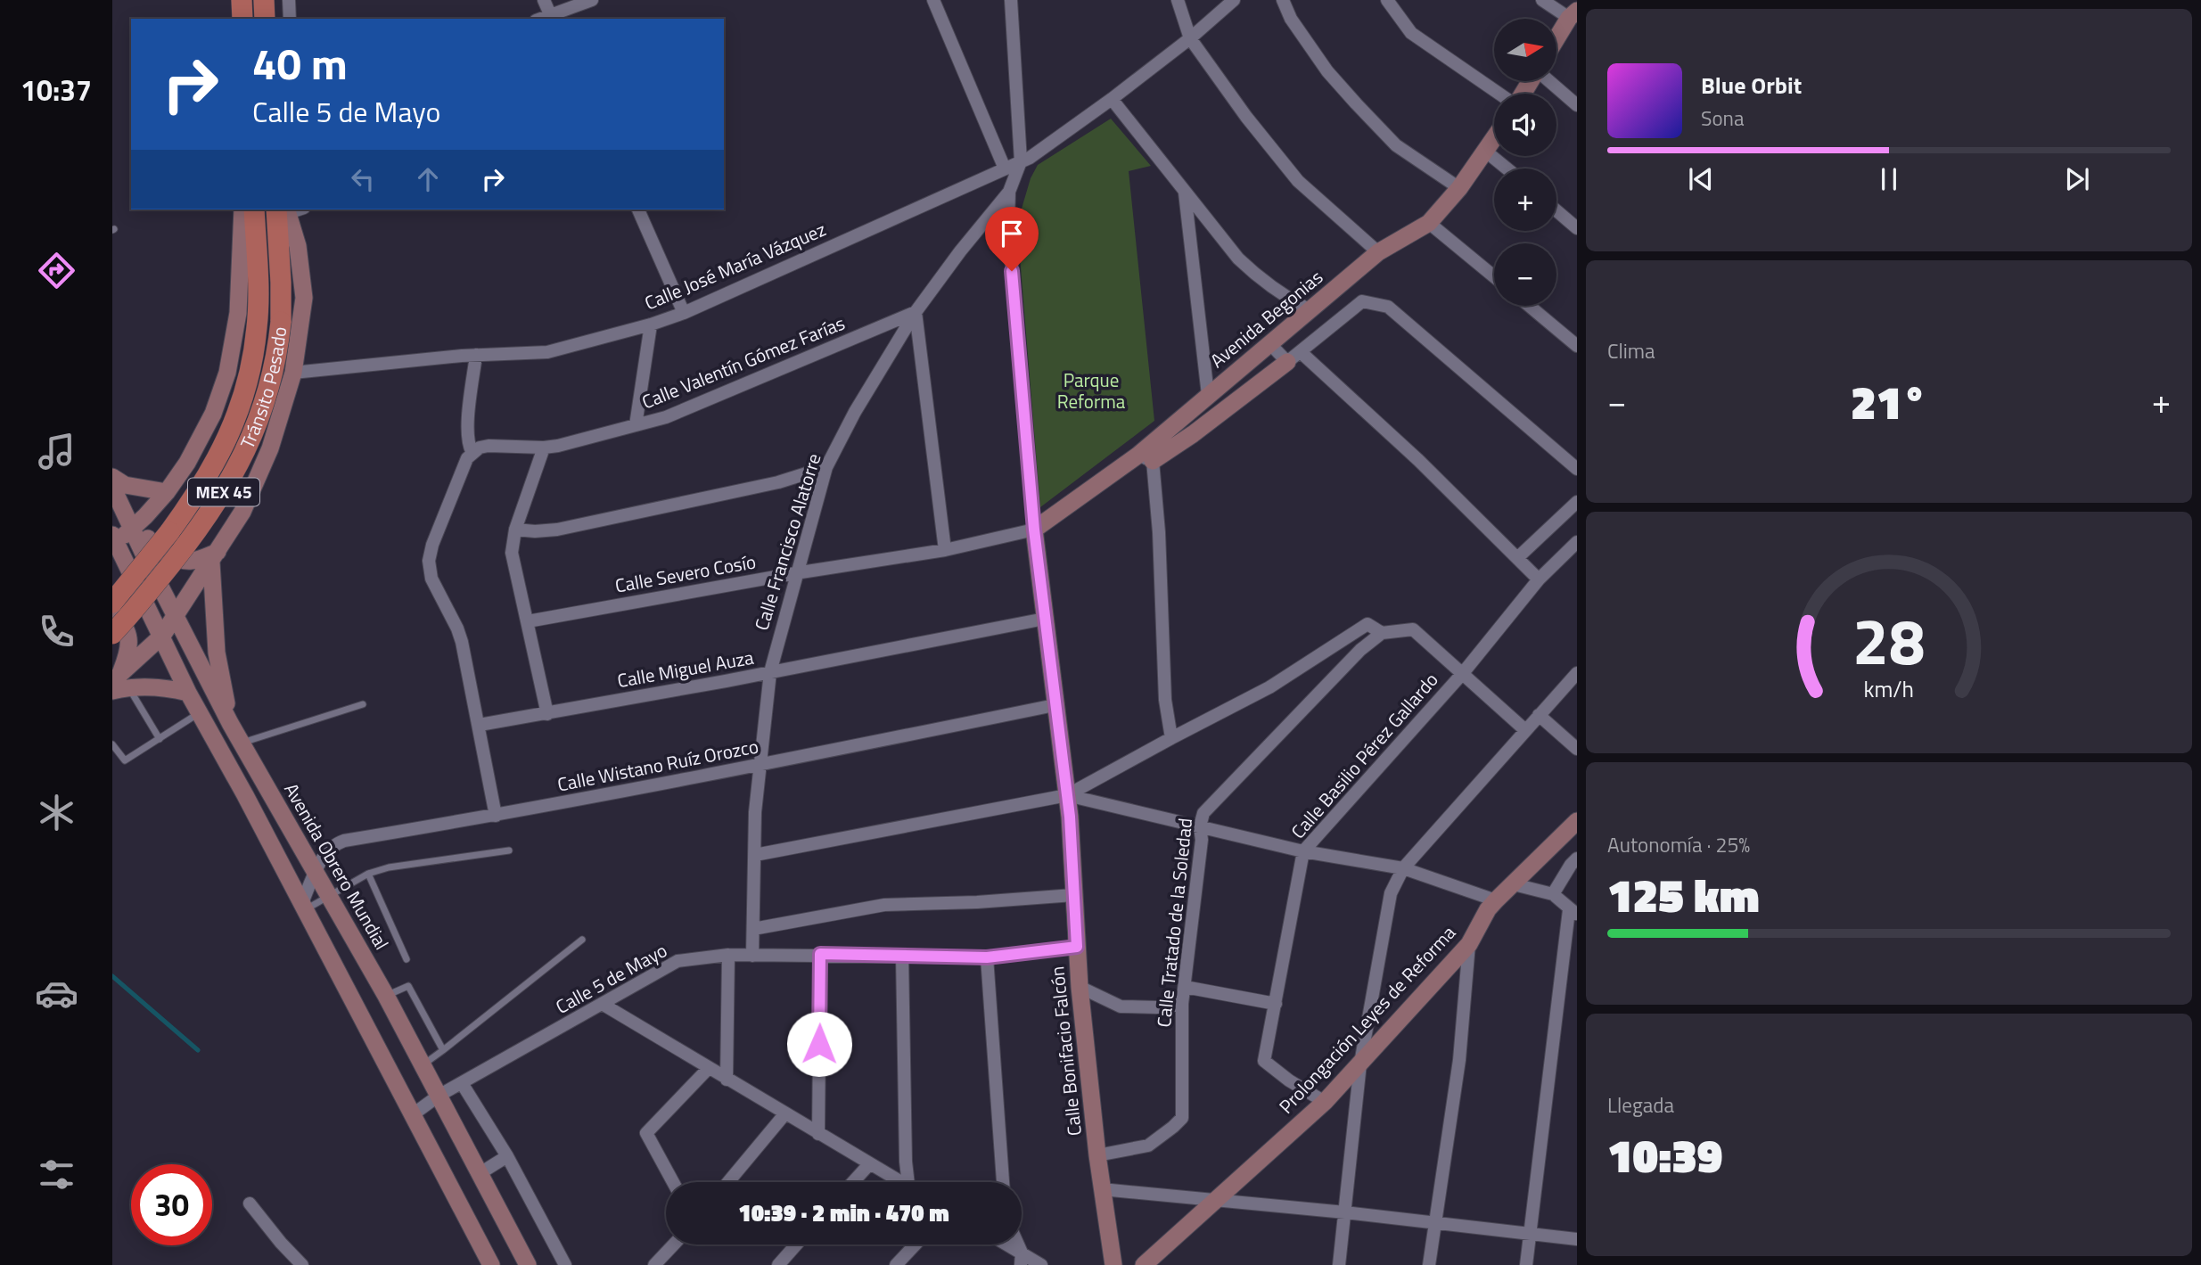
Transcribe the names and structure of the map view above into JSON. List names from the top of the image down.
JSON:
{
  "streets": {
    "main road": ["Tránsito Pesado", "MEX 45"],
    "street": [
      "Calle José María Vázquez",
      "Avenida Begonias",
      "Calle Valentín Gómez Farías",
      "Calle Francisco Alatorre",
      "Calle Severo Cosío",
      "Calle Miguel Auza",
      "Calle Basilio Pérez Gallardo",
      "Calle Wistano Ruíz Orozco",
      "Avenida Obrero Mundial",
      "Calle Tratado de la Soledad",
      "Calle 5 de Mayo",
      "Prolongación Leyes de Reforma",
      "Calle Bonifacio Falcón"
    ]
  },
  "crossings": [
    ["Avenida Begonias", "Calle Severo Cosío"],
    ["Avenida Begonias", "Calle Bonifacio Falcón"],
    ["Calle Valentín Gómez Farías", "Calle Francisco Alatorre"],
    ["Calle Francisco Alatorre", "Calle Severo Cosío"],
    ["Calle Francisco Alatorre", "Calle Miguel Auza"],
    ["Calle Francisco Alatorre", "Calle Wistano Ruíz Orozco"],
    ["Calle Francisco Alatorre", "Calle 5 de Mayo"],
    ["Calle Severo Cosío", "Calle Bonifacio Falcón"],
    ["Calle Miguel Auza", "Calle Bonifacio Falcón"],
    ["Calle Basilio Pérez Gallardo", "Prolongación Leyes de Reforma"],
    ["Calle Wistano Ruíz Orozco", "Avenida Obrero Mundial"],
    ["Calle Wistano Ruíz Orozco", "Calle Bonifacio Falcón"],
    ["Avenida Obrero Mundial", "Calle 5 de Mayo"],
    ["Calle Tratado de la Soledad", "Calle Bonifacio Falcón"],
    ["Calle 5 de Mayo", "Calle Bonifacio Falcón"]
  ],
  "parks": ["Parque Reforma"],
  "north": "right",
  "page": {
    "tabs": "10:37",
    "map_buttons": ["+", "−"],
    "turn": ["40 m", "Calle 5 de Mayo"],
    "song": ["Blue Orbit", "Sona"],
    "tile": [
      "Clima",
      ["Autonomía · 25%", "125 km"],
      ["Llegada", "10:39"]
    ],
    "heat": ["−", "21°", "+"],
    "limit": "30",
    "trip": "10:39 · 2 min · 470 m",
    "gauge": ["28", "km/h"]
  }
}
